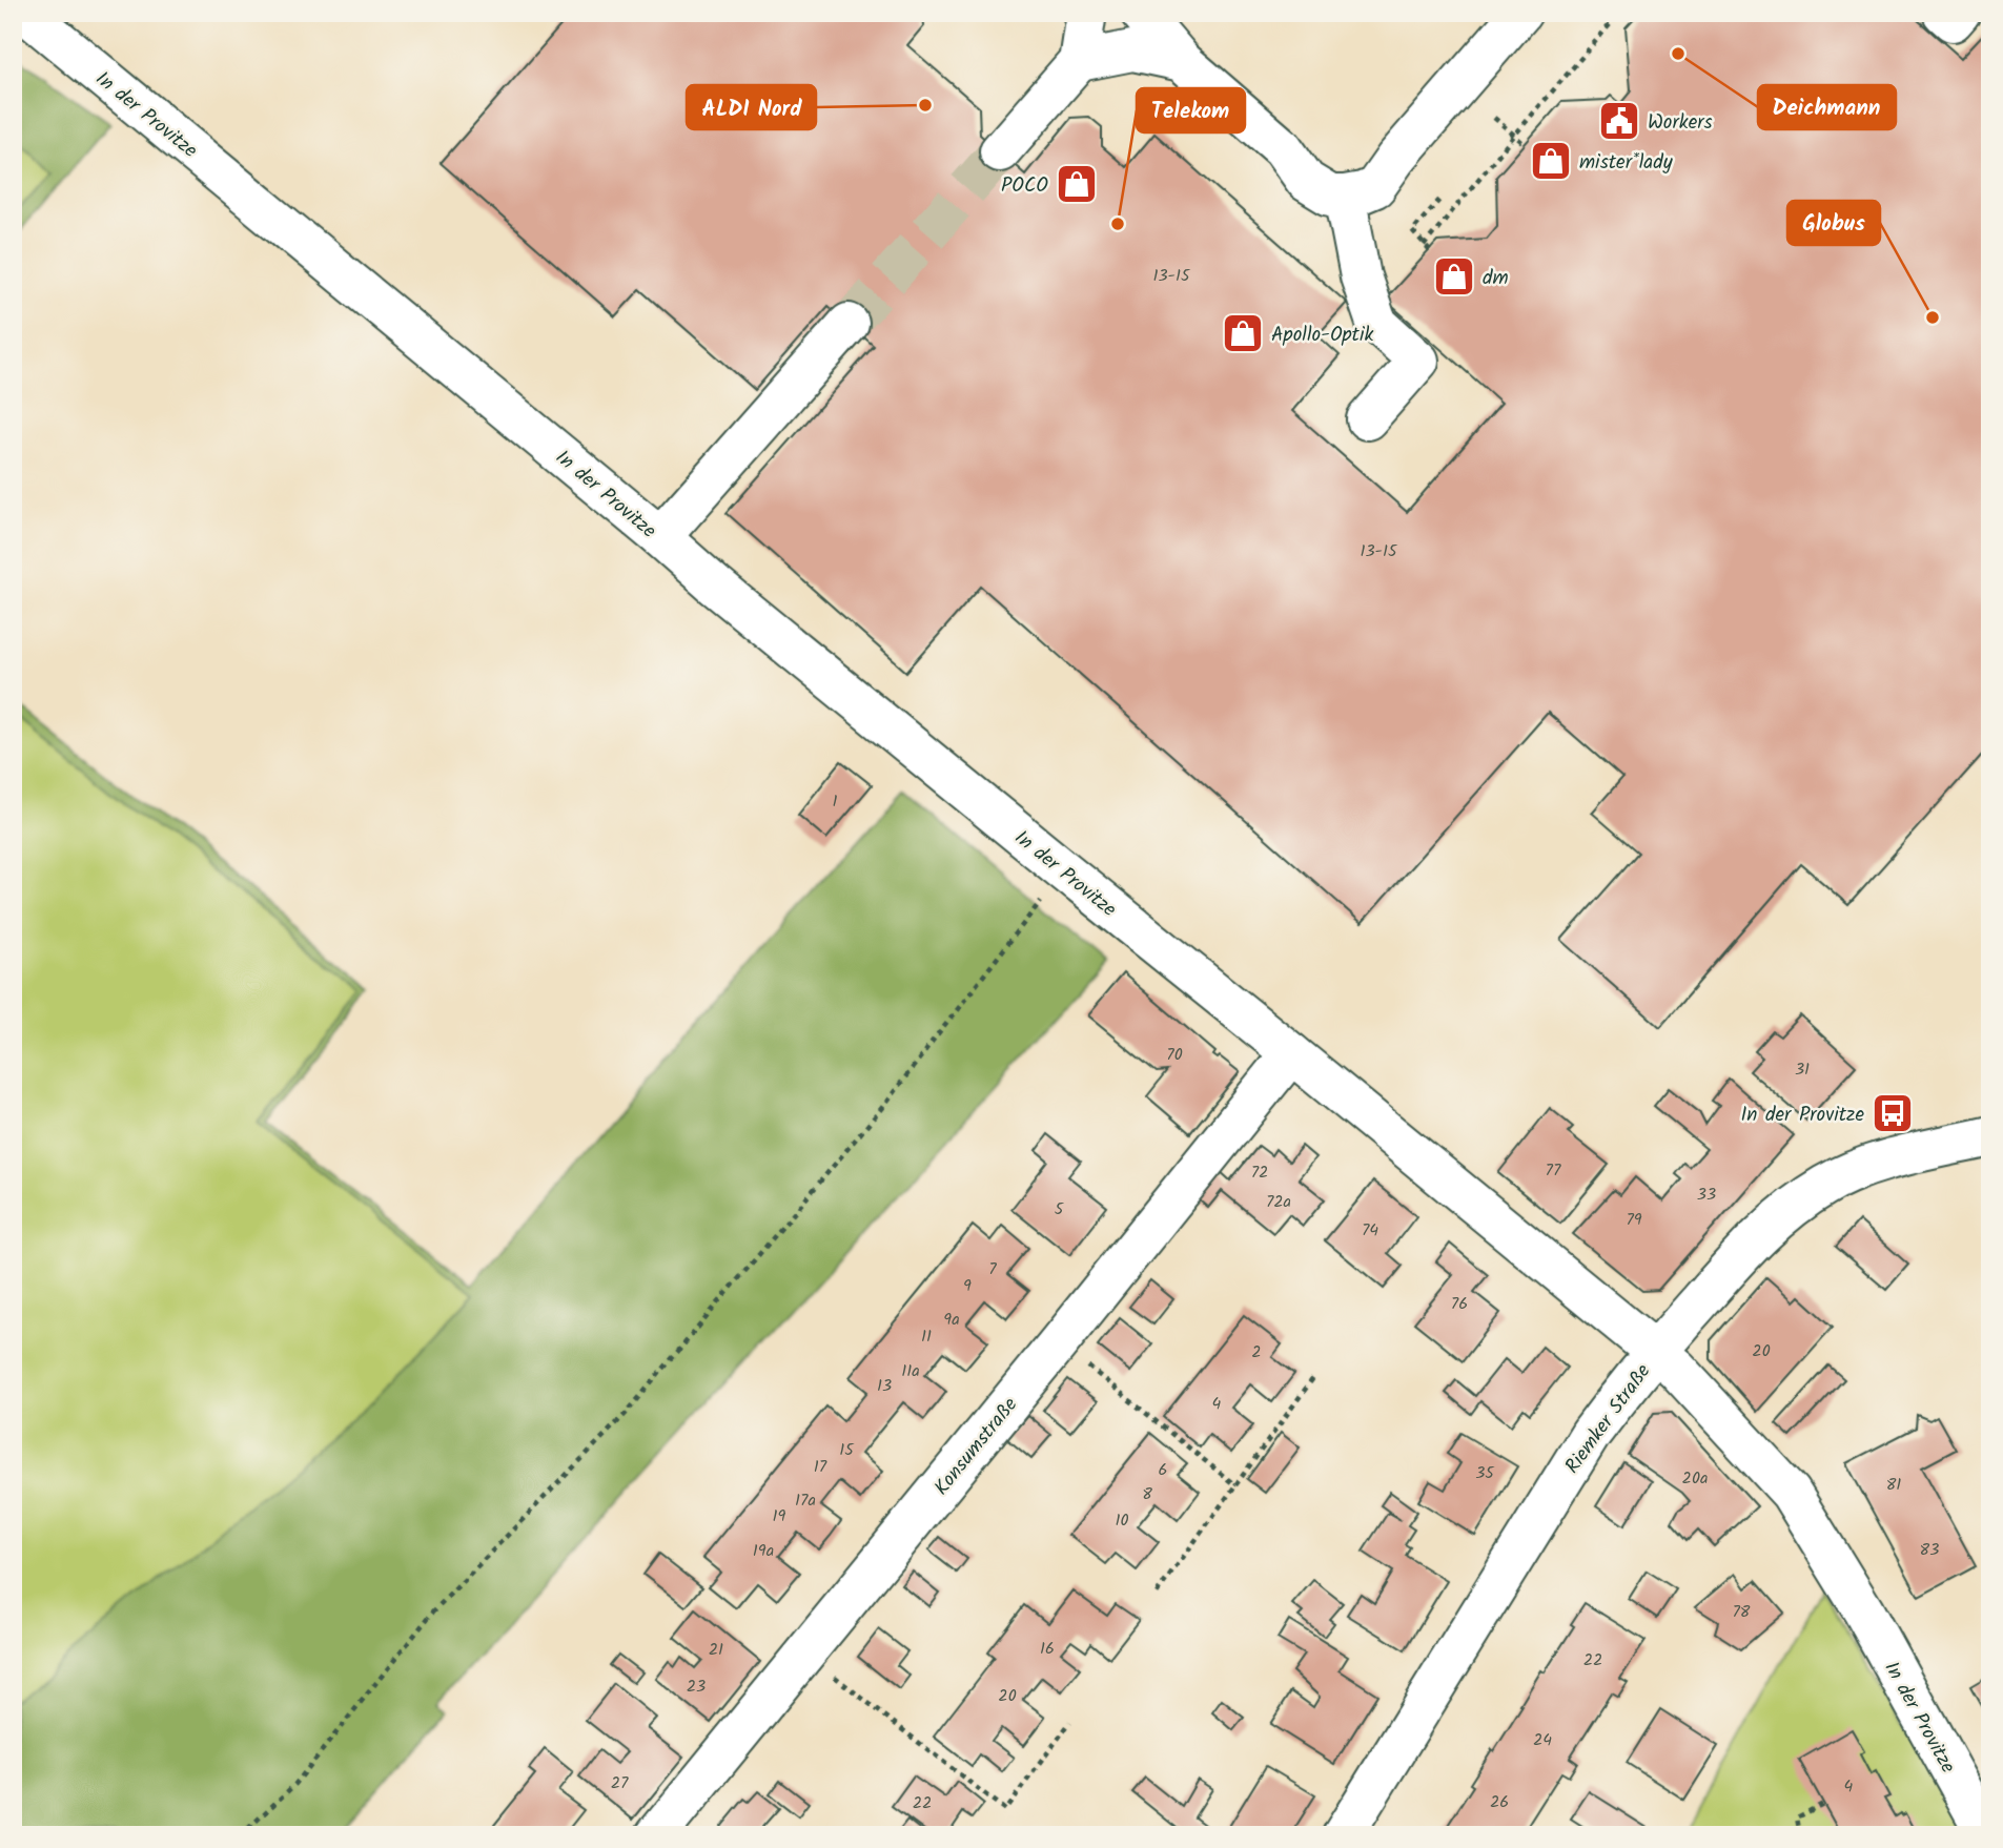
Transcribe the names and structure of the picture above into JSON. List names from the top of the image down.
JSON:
{
  "streets": {
    "street": ["In der Provitze", "Riemker Straße", "Konsumstraße"]
  },
  "crossings": [
    ["In der Provitze", "Riemker Straße"],
    ["In der Provitze", "Konsumstraße"]
  ],
  "places": {
    "other": [
      "Deichmann",
      "ALDI Nord",
      "Telekom",
      "Globus"
    ],
    "public building": ["Workers"],
    "shop": [
      "mister*lady",
      "POCO",
      "dm",
      "Apollo-Optik"
    ],
    "bus stop": ["In der Provitze"]
  },
  "house_numbers": [
    "13-15",
    "13-15",
    "1",
    "70",
    "31",
    "77",
    "72",
    "33",
    "72a",
    "5",
    "79",
    "74",
    "7",
    "9",
    "76",
    "9a",
    "11",
    "20",
    "2",
    "11a",
    "13",
    "4",
    "15",
    "17",
    "6",
    "35",
    "20a",
    "81",
    "8",
    "17a",
    "19",
    "10",
    "83",
    "19a",
    "78",
    "16",
    "21",
    "22",
    "23",
    "20",
    "24",
    "27",
    "4",
    "26",
    "22"
  ]
}
